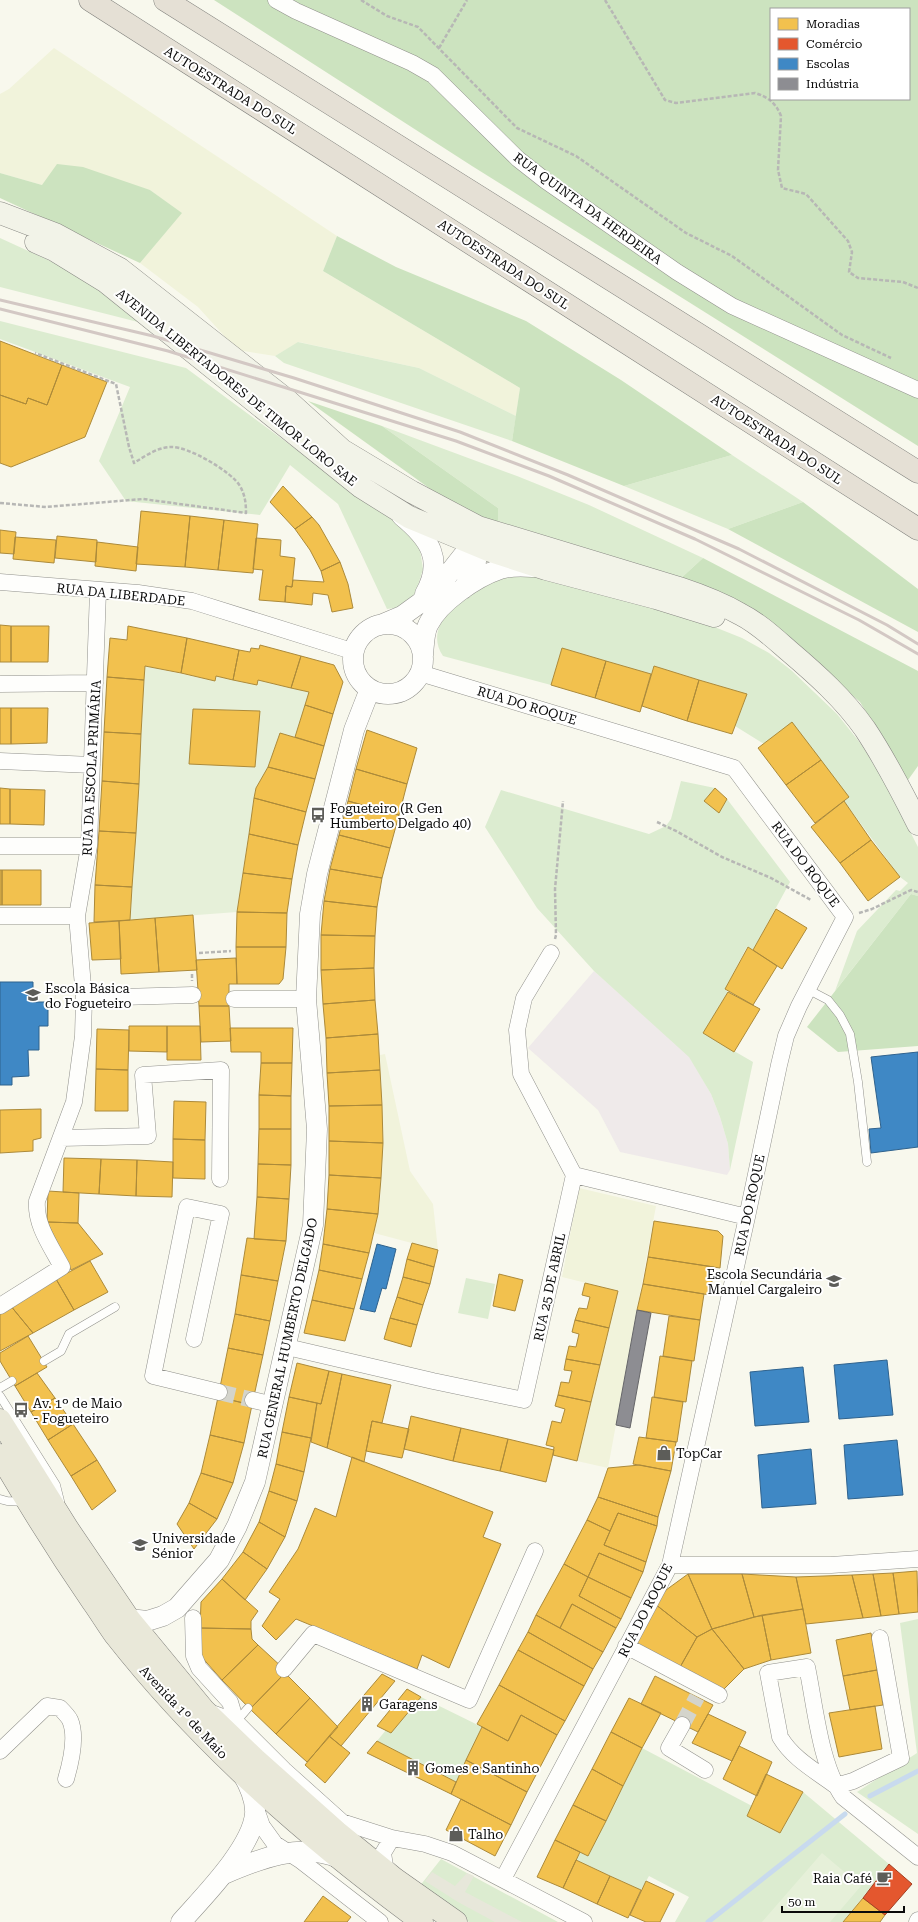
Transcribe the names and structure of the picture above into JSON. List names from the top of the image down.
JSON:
{
  "streets": {
    "highway": ["AUTOESTRADA DO SUL"],
    "main road": ["AVENIDA LIBERTADORES DE TIMOR LORO SAE", "Avenida 1º de Maio"],
    "street": [
      "RUA QUINTA DA HERDEIRA",
      "RUA DA LIBERDADE",
      "RUA DO ROQUE",
      "RUA DA ESCOLA PRIMÁRIA",
      "RUA 25 DE ABRIL",
      "RUA GENERAL HUMBERTO DELGADO"
    ]
  },
  "crossings": [
    ["RUA DA LIBERDADE", "RUA DO ROQUE"],
    ["RUA DA LIBERDADE", "RUA DA ESCOLA PRIMÁRIA"],
    ["RUA DA LIBERDADE", "RUA GENERAL HUMBERTO DELGADO"],
    ["RUA DO ROQUE", "RUA GENERAL HUMBERTO DELGADO"],
    ["RUA 25 DE ABRIL", "RUA GENERAL HUMBERTO DELGADO"],
    ["RUA GENERAL HUMBERTO DELGADO", "Avenida 1º de Maio"]
  ],
  "places": {
    "bus stop": ["Fogueteiro (R Gen Humberto Delgado 40)", "Av. 1º de Maio - Fogueteiro"],
    "school or university": ["Escola Básica do Fogueteiro", "Escola Secundária Manuel Cargaleiro", "Universidade Sénior"],
    "shop": ["TopCar", "Talho"],
    "building": ["Garagens", "Gomes e Santinho"],
    "cafe": ["Raia Café"]
  },
  "legend": [
    "Moradias",
    "Comércio",
    "Escolas",
    "Indústria"
  ],
  "scale_bar": "50 m"
}
